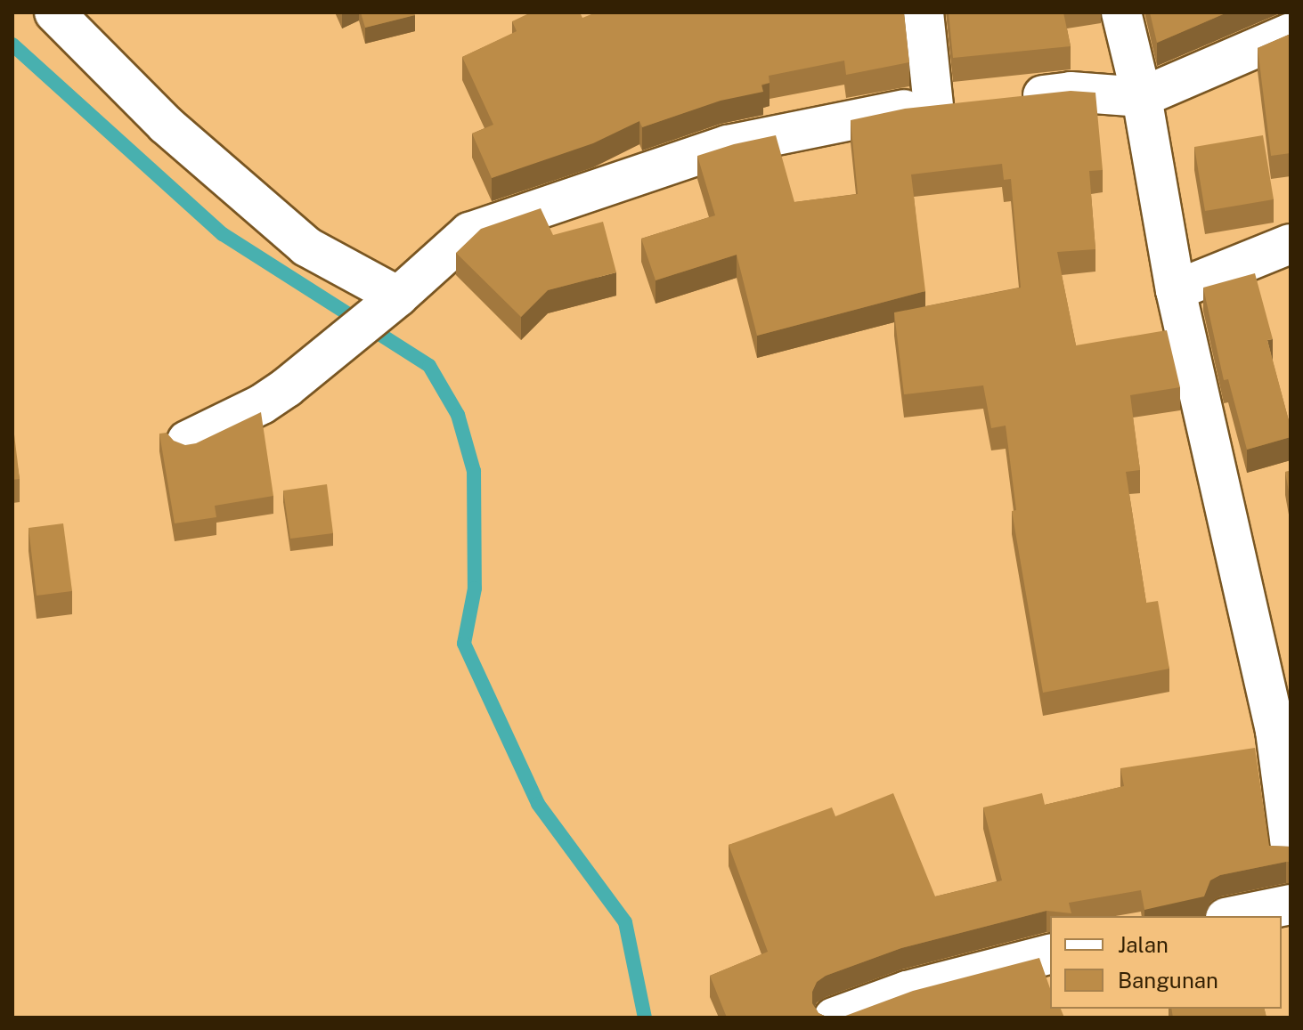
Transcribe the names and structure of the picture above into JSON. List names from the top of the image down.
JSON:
{
  "legend": ["Jalan", "Bangunan"]
}
